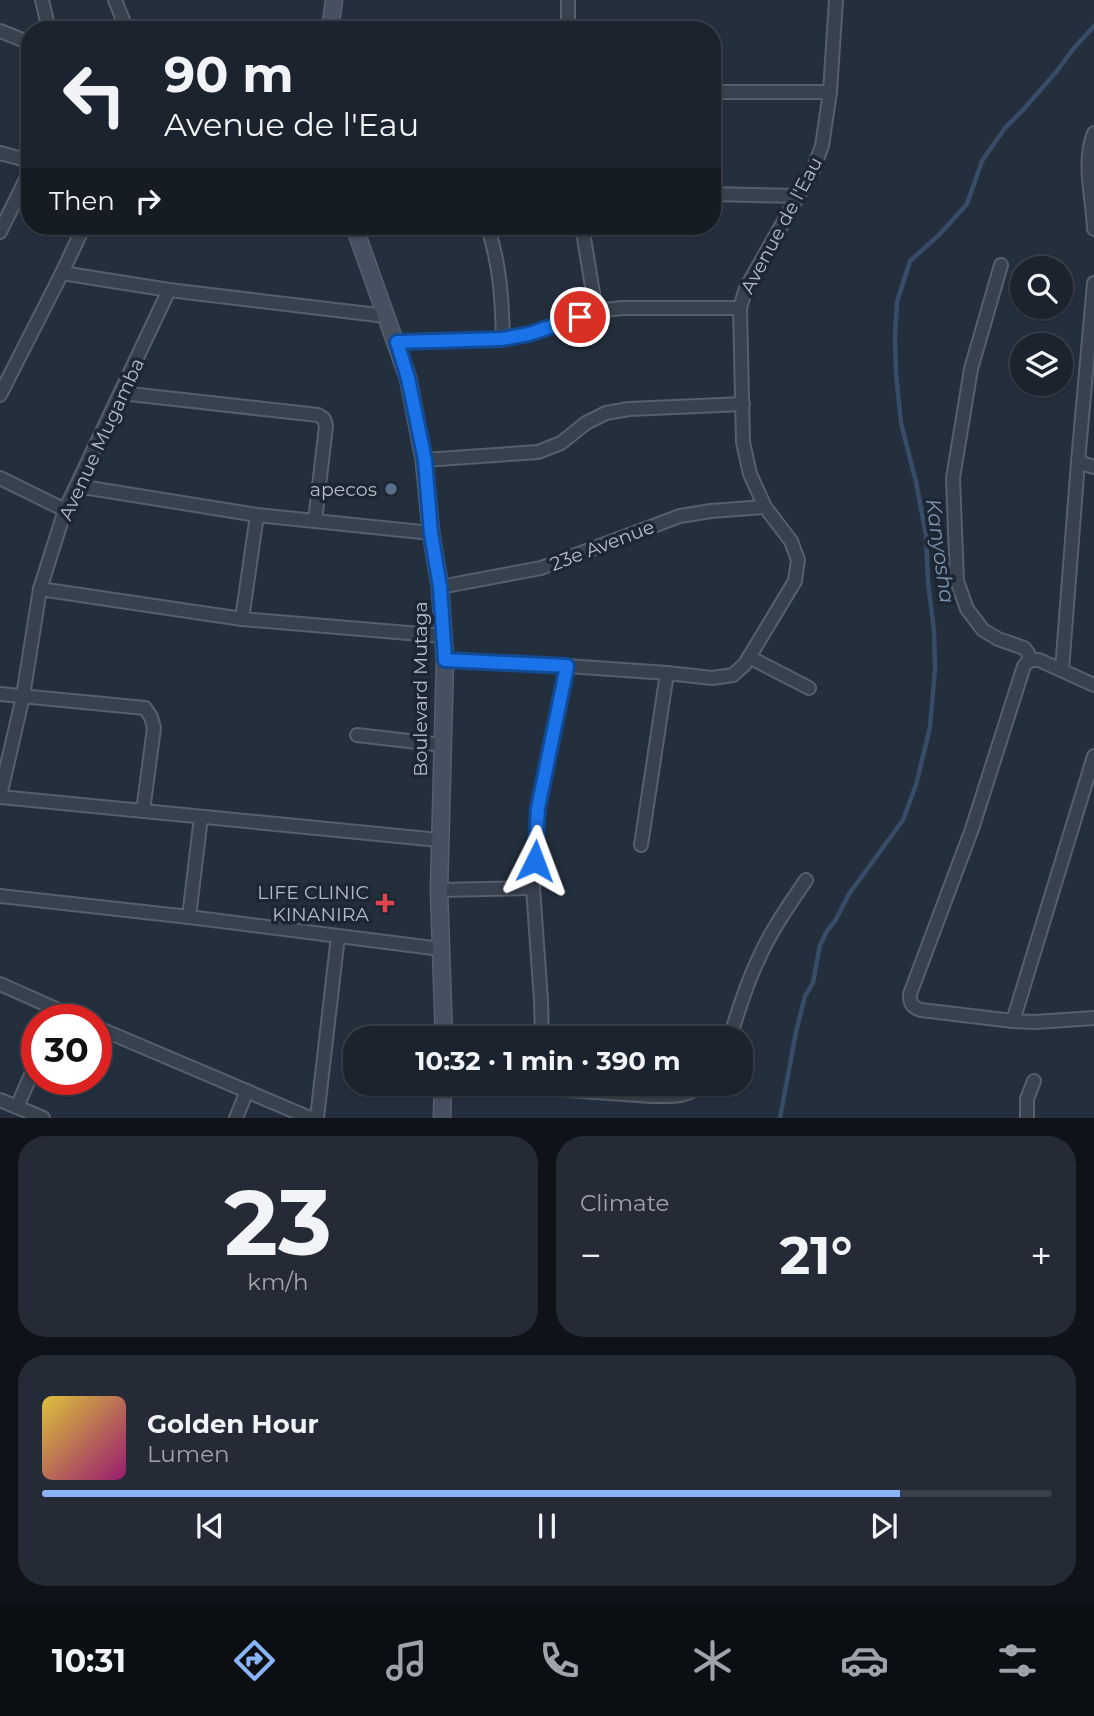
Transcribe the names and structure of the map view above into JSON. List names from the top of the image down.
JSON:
{
  "streets": {
    "street": [
      "Avenue de l'Eau",
      "Avenue Mugamba",
      "23e Avenue",
      "Boulevard Mutaga"
    ]
  },
  "crossings": [
    ["Avenue de l'Eau", "23e Avenue"],
    ["Avenue de l'Eau", "Boulevard Mutaga"],
    ["23e Avenue", "Boulevard Mutaga"]
  ],
  "water": ["Kanyosha"],
  "places": {
    "other": ["apecos"],
    "health": ["LIFE CLINIC KINANIRA"]
  },
  "page": {
    "turn": ["90 m", "Avenue de l'Eau"],
    "then": "Then",
    "limit": "30",
    "trip": "10:32 · 1 min · 390 m",
    "tile": [
      ["23", "km/h"],
      "Climate"
    ],
    "heat": ["−", "21°", "+"],
    "song": ["Golden Hour", "Lumen"],
    "tabs": "10:31"
  }
}
